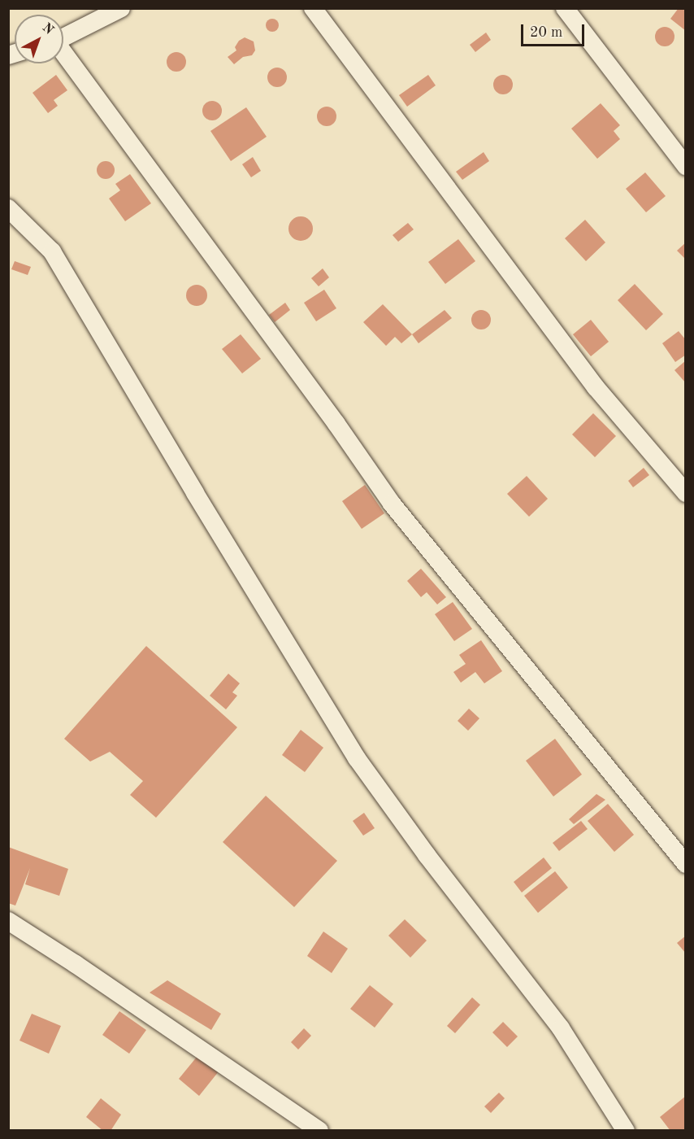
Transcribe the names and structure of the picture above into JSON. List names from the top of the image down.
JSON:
{
  "scale_bar": "20 m",
  "north": "top right"
}
